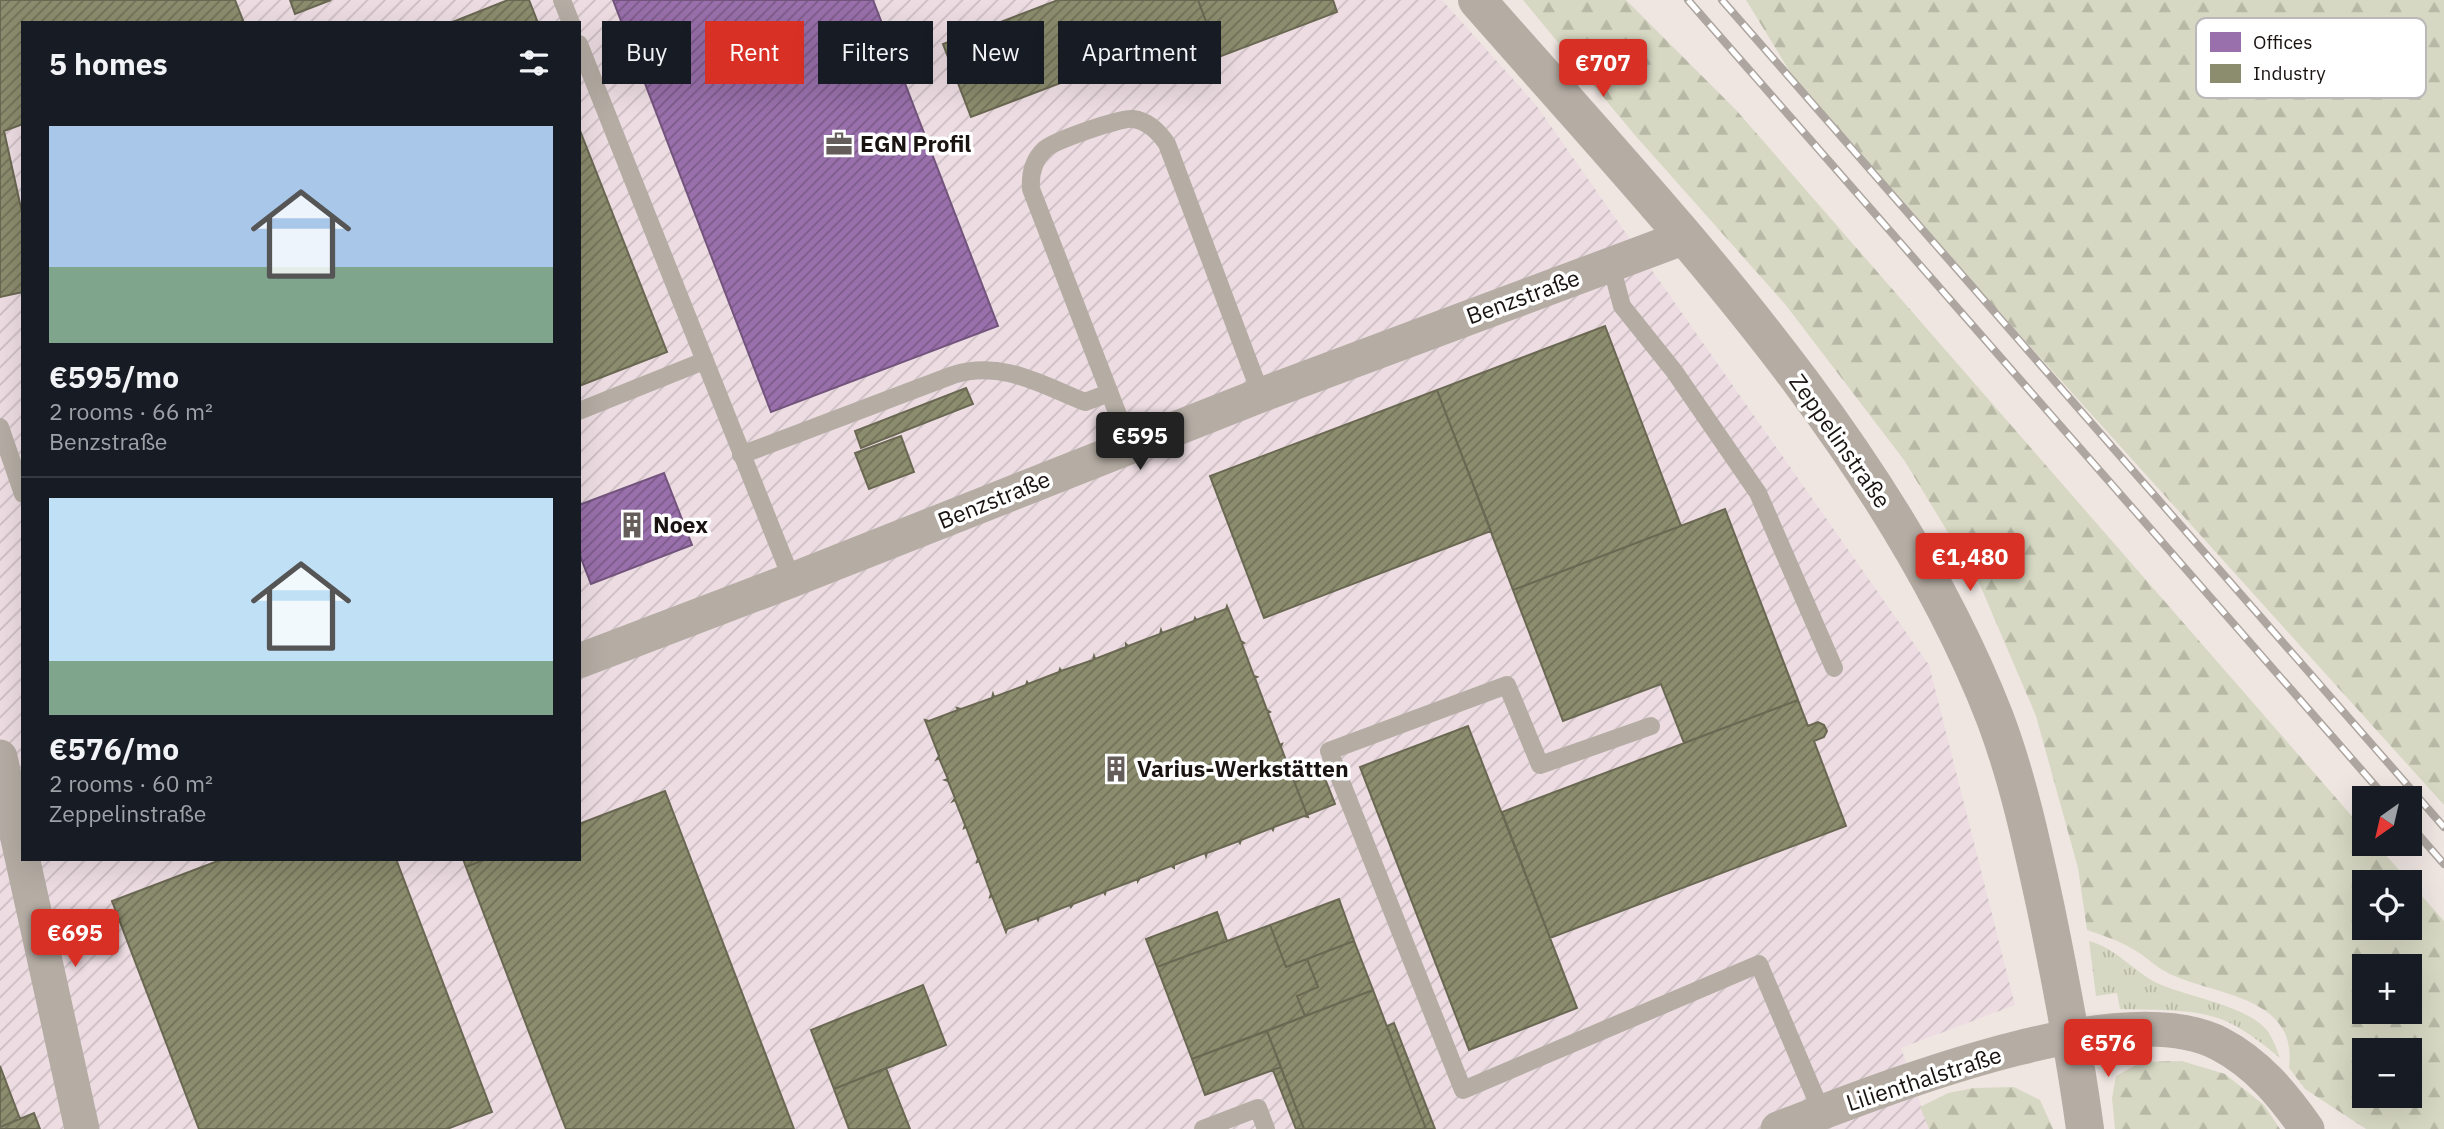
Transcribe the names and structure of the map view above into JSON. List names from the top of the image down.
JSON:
{
  "streets": {
    "street": ["Benzstraße", "Zeppelinstraße", "Lilienthalstraße"]
  },
  "crossings": [
    ["Benzstraße", "Zeppelinstraße"],
    ["Zeppelinstraße", "Lilienthalstraße"]
  ],
  "places": {
    "office": ["EGN Profil"],
    "building": ["Noex", "Varius-Werkstätten"]
  },
  "legend": ["Offices", "Industry"],
  "north": "bottom left",
  "page": {
    "chip": [
      "Buy",
      "Rent",
      "Filters",
      "New",
      "Apartment"
    ],
    "heading": "5 homes",
    "price": [
      "€707",
      "€595",
      "€1,480",
      "€695",
      "€576"
    ],
    "list": [
      {
        "name": "€595/mo",
        "note": "2 rooms · 66 m² · Benzstraße"
      },
      {
        "name": "€576/mo",
        "note": "2 rooms · 60 m² · Zeppelinstraße"
      }
    ],
    "map_buttons": ["+", "−"]
  }
}
